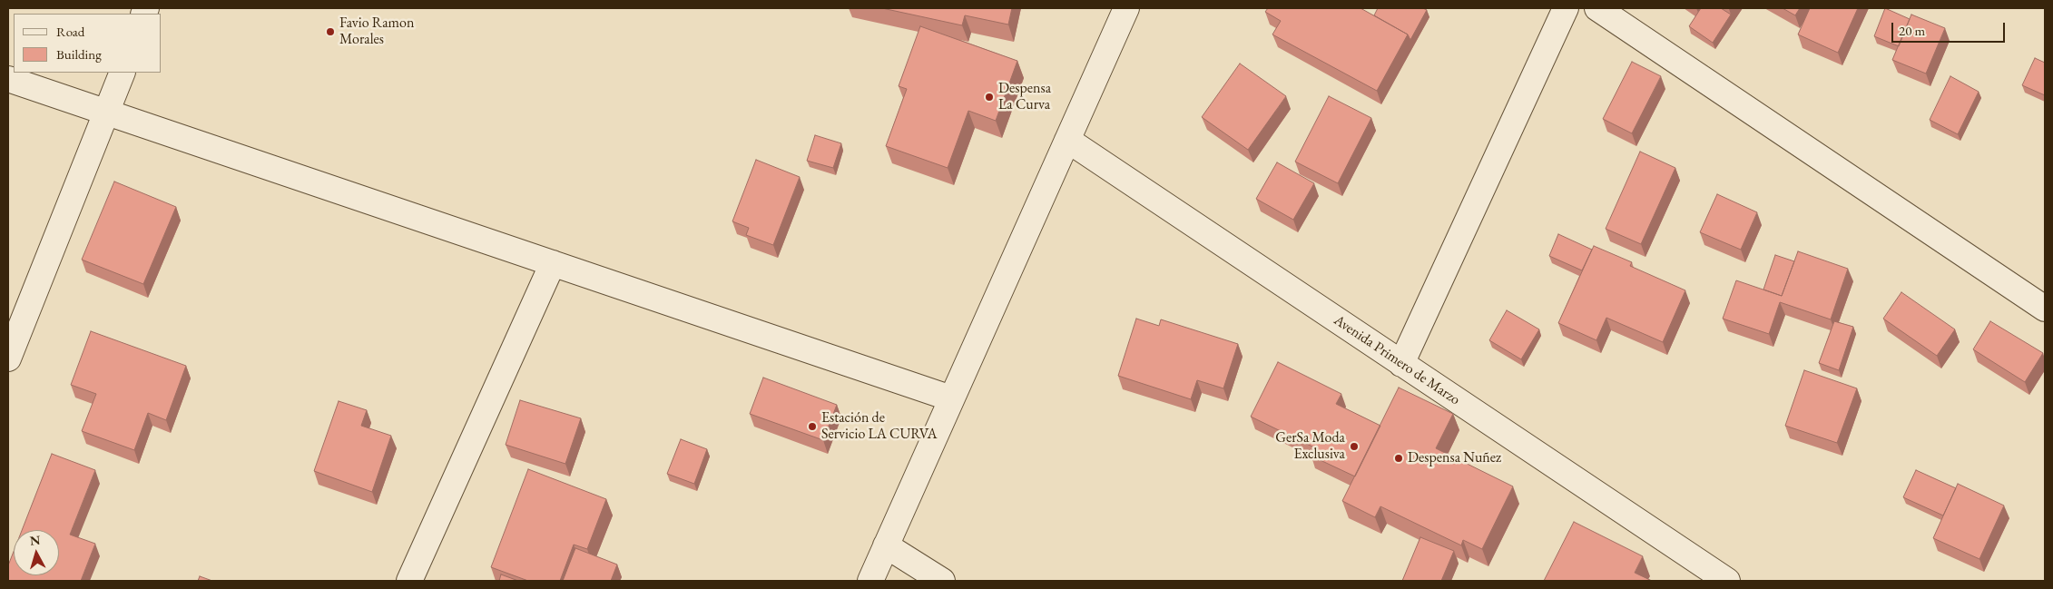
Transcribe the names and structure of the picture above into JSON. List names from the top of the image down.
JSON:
{
  "streets": {
    "street": ["Avenida Primero de Marzo"]
  },
  "places": [
    "Favio Ramon Morales",
    "Despensa La Curva",
    "Estación de Servicio LA CURVA",
    "GerSa Moda Exclusiva",
    "Despensa Nuñez"
  ],
  "legend": ["Road", "Building"],
  "scale_bar": "20 m",
  "north": "top"
}
